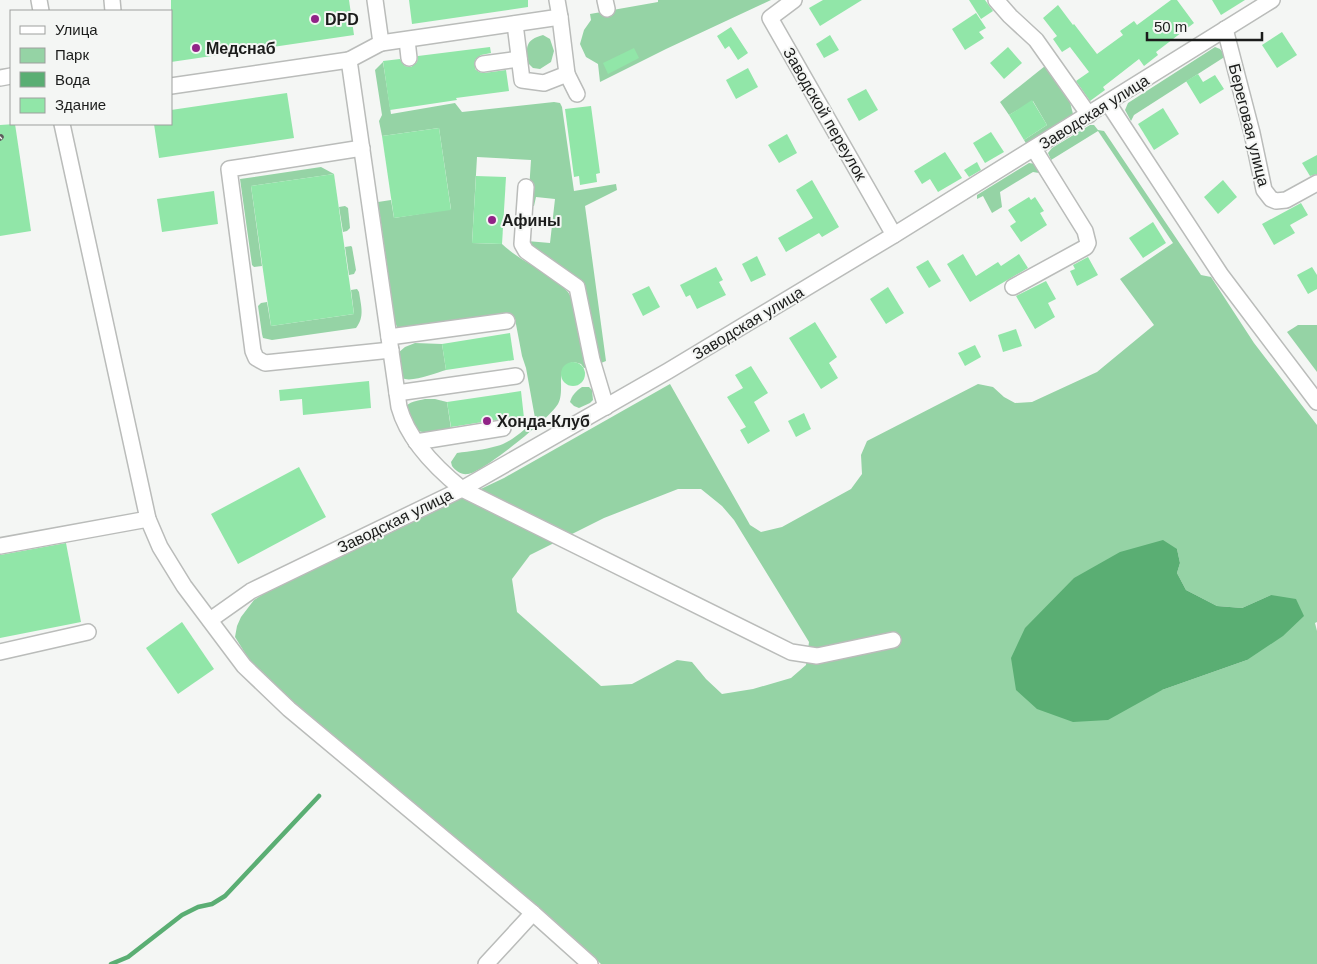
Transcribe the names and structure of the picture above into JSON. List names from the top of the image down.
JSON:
{
  "streets": {
    "street": ["Заводская улица", "Заводской переулок", "Береговая улица"]
  },
  "crossings": [
    ["Заводская улица", "Заводской переулок"],
    ["Заводская улица", "Береговая улица"]
  ],
  "places": [
    "DPD",
    "Медснаб",
    "Афины",
    "Хонда-Клуб"
  ],
  "legend": [
    "Улица",
    "Парк",
    "Вода",
    "Здание"
  ],
  "scale_bar": "50 m"
}
